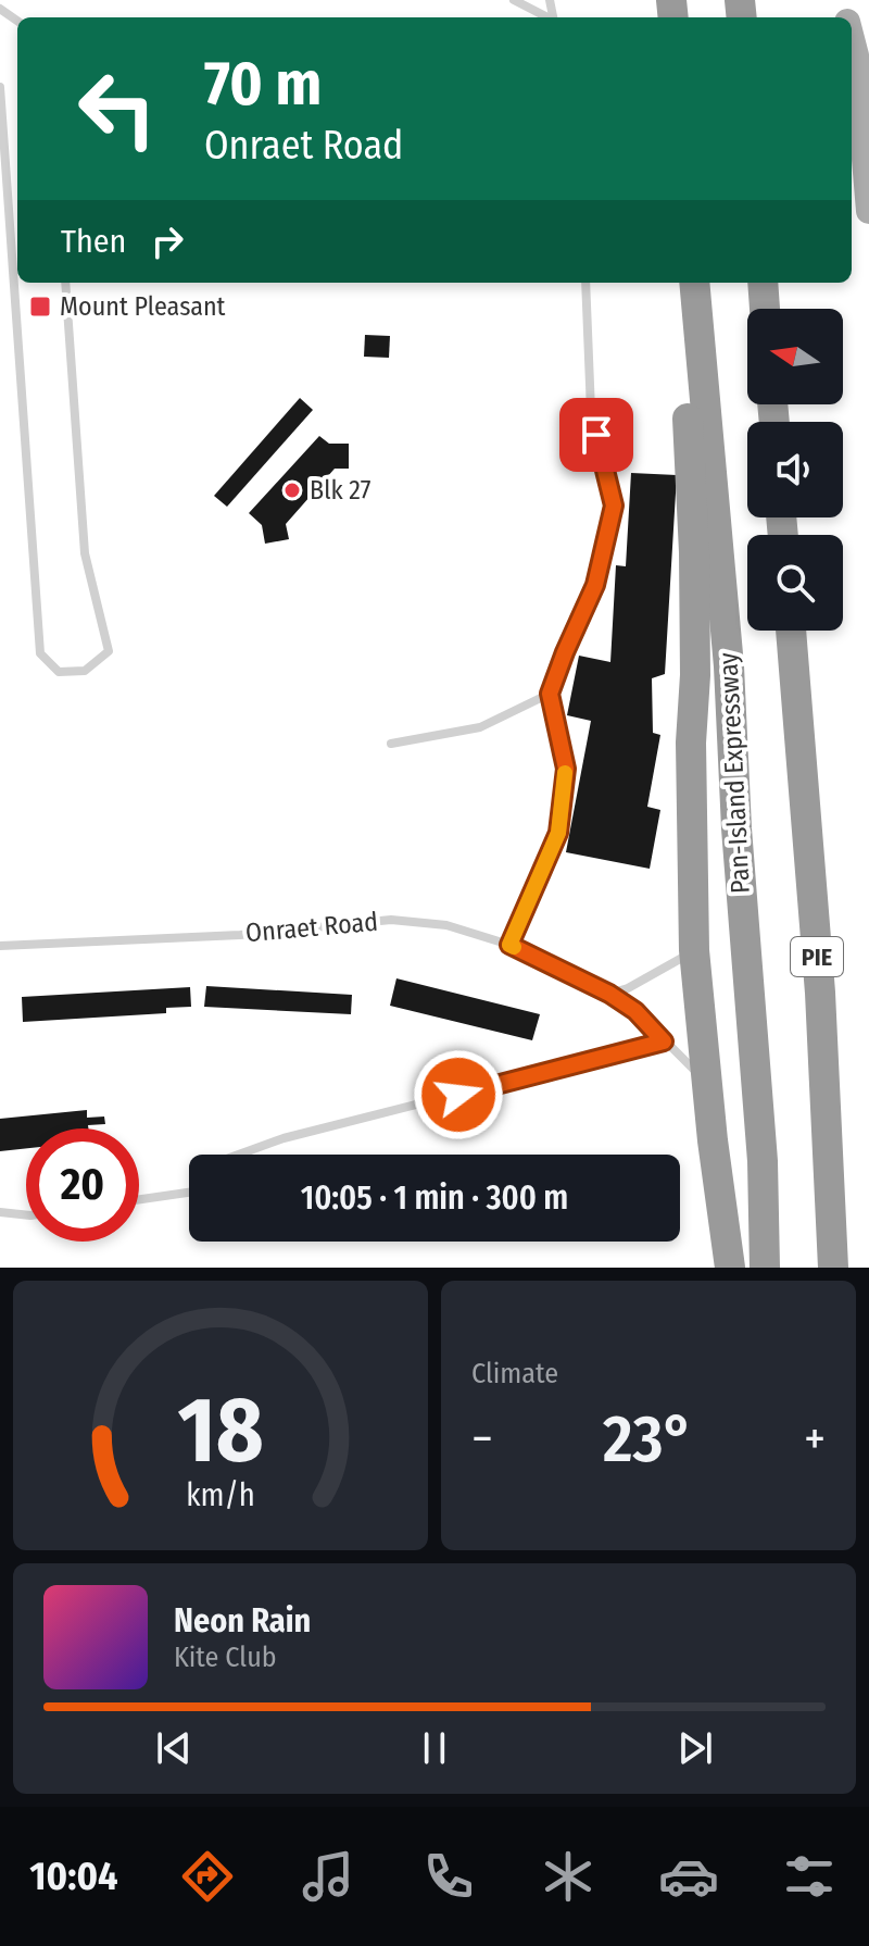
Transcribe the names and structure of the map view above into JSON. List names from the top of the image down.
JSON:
{
  "streets": {
    "highway": ["Pan-Island Expressway", "PIE"],
    "lane": ["Onraet Road"]
  },
  "places": {
    "transit": ["Mount Pleasant"],
    "other": ["Blk 27"]
  },
  "north": "left",
  "page": {
    "turn": ["70 m", "Onraet Road"],
    "then": "Then",
    "limit": "20",
    "trip": "10:05 · 1 min · 300 m",
    "tile": "Climate",
    "heat": ["−", "23°", "+"],
    "song": ["Neon Rain", "Kite Club"],
    "tabs": "10:04",
    "gauge": ["18", "km/h"]
  }
}
